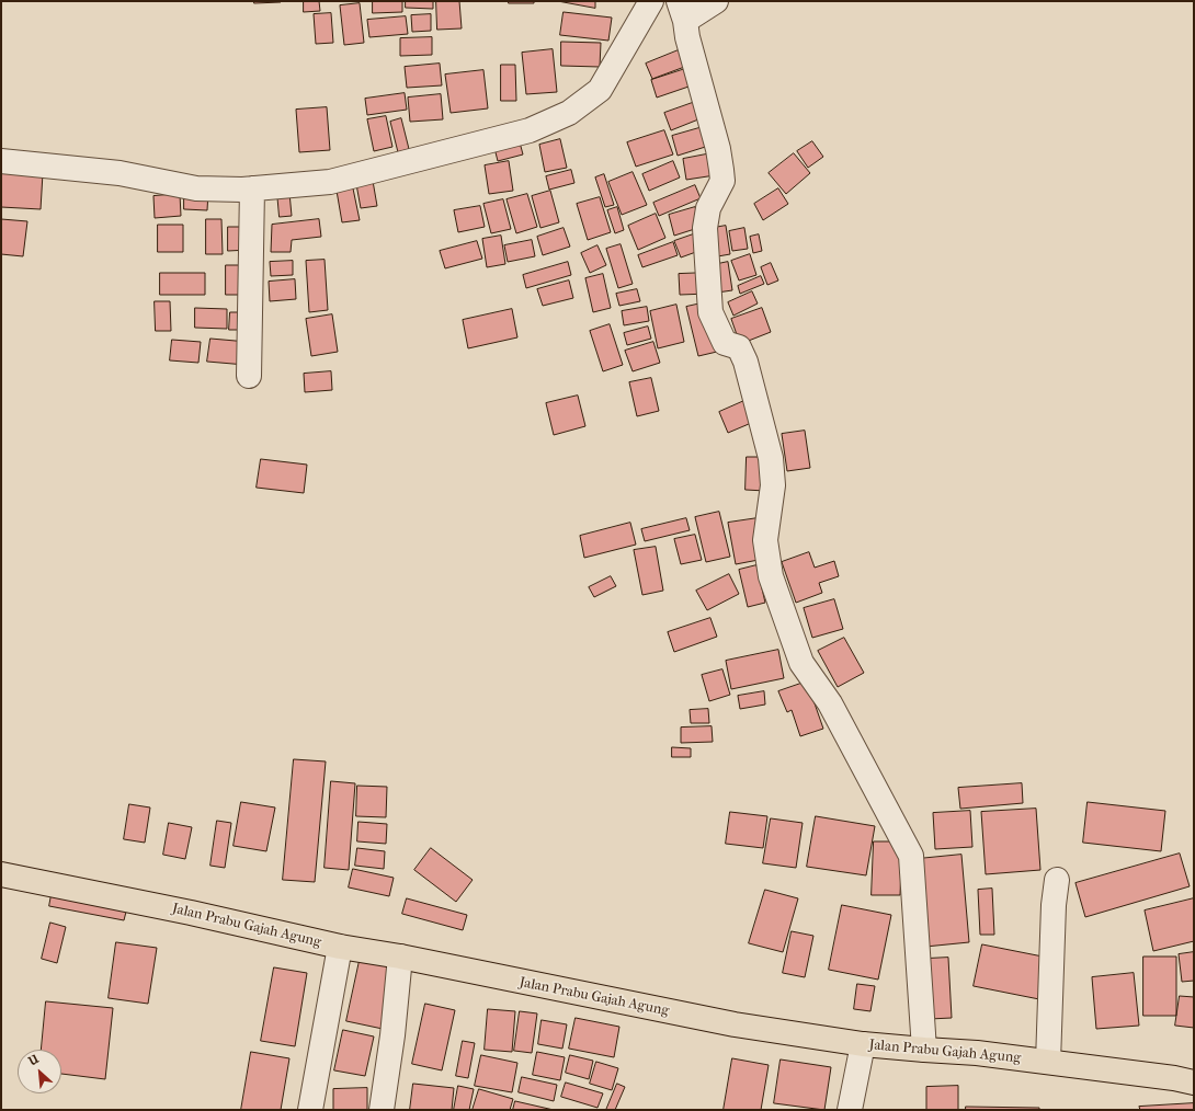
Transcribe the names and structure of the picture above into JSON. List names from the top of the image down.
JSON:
{
  "streets": {
    "highway": ["Jalan Prabu Gajah Agung"]
  },
  "north": "top left"
}
